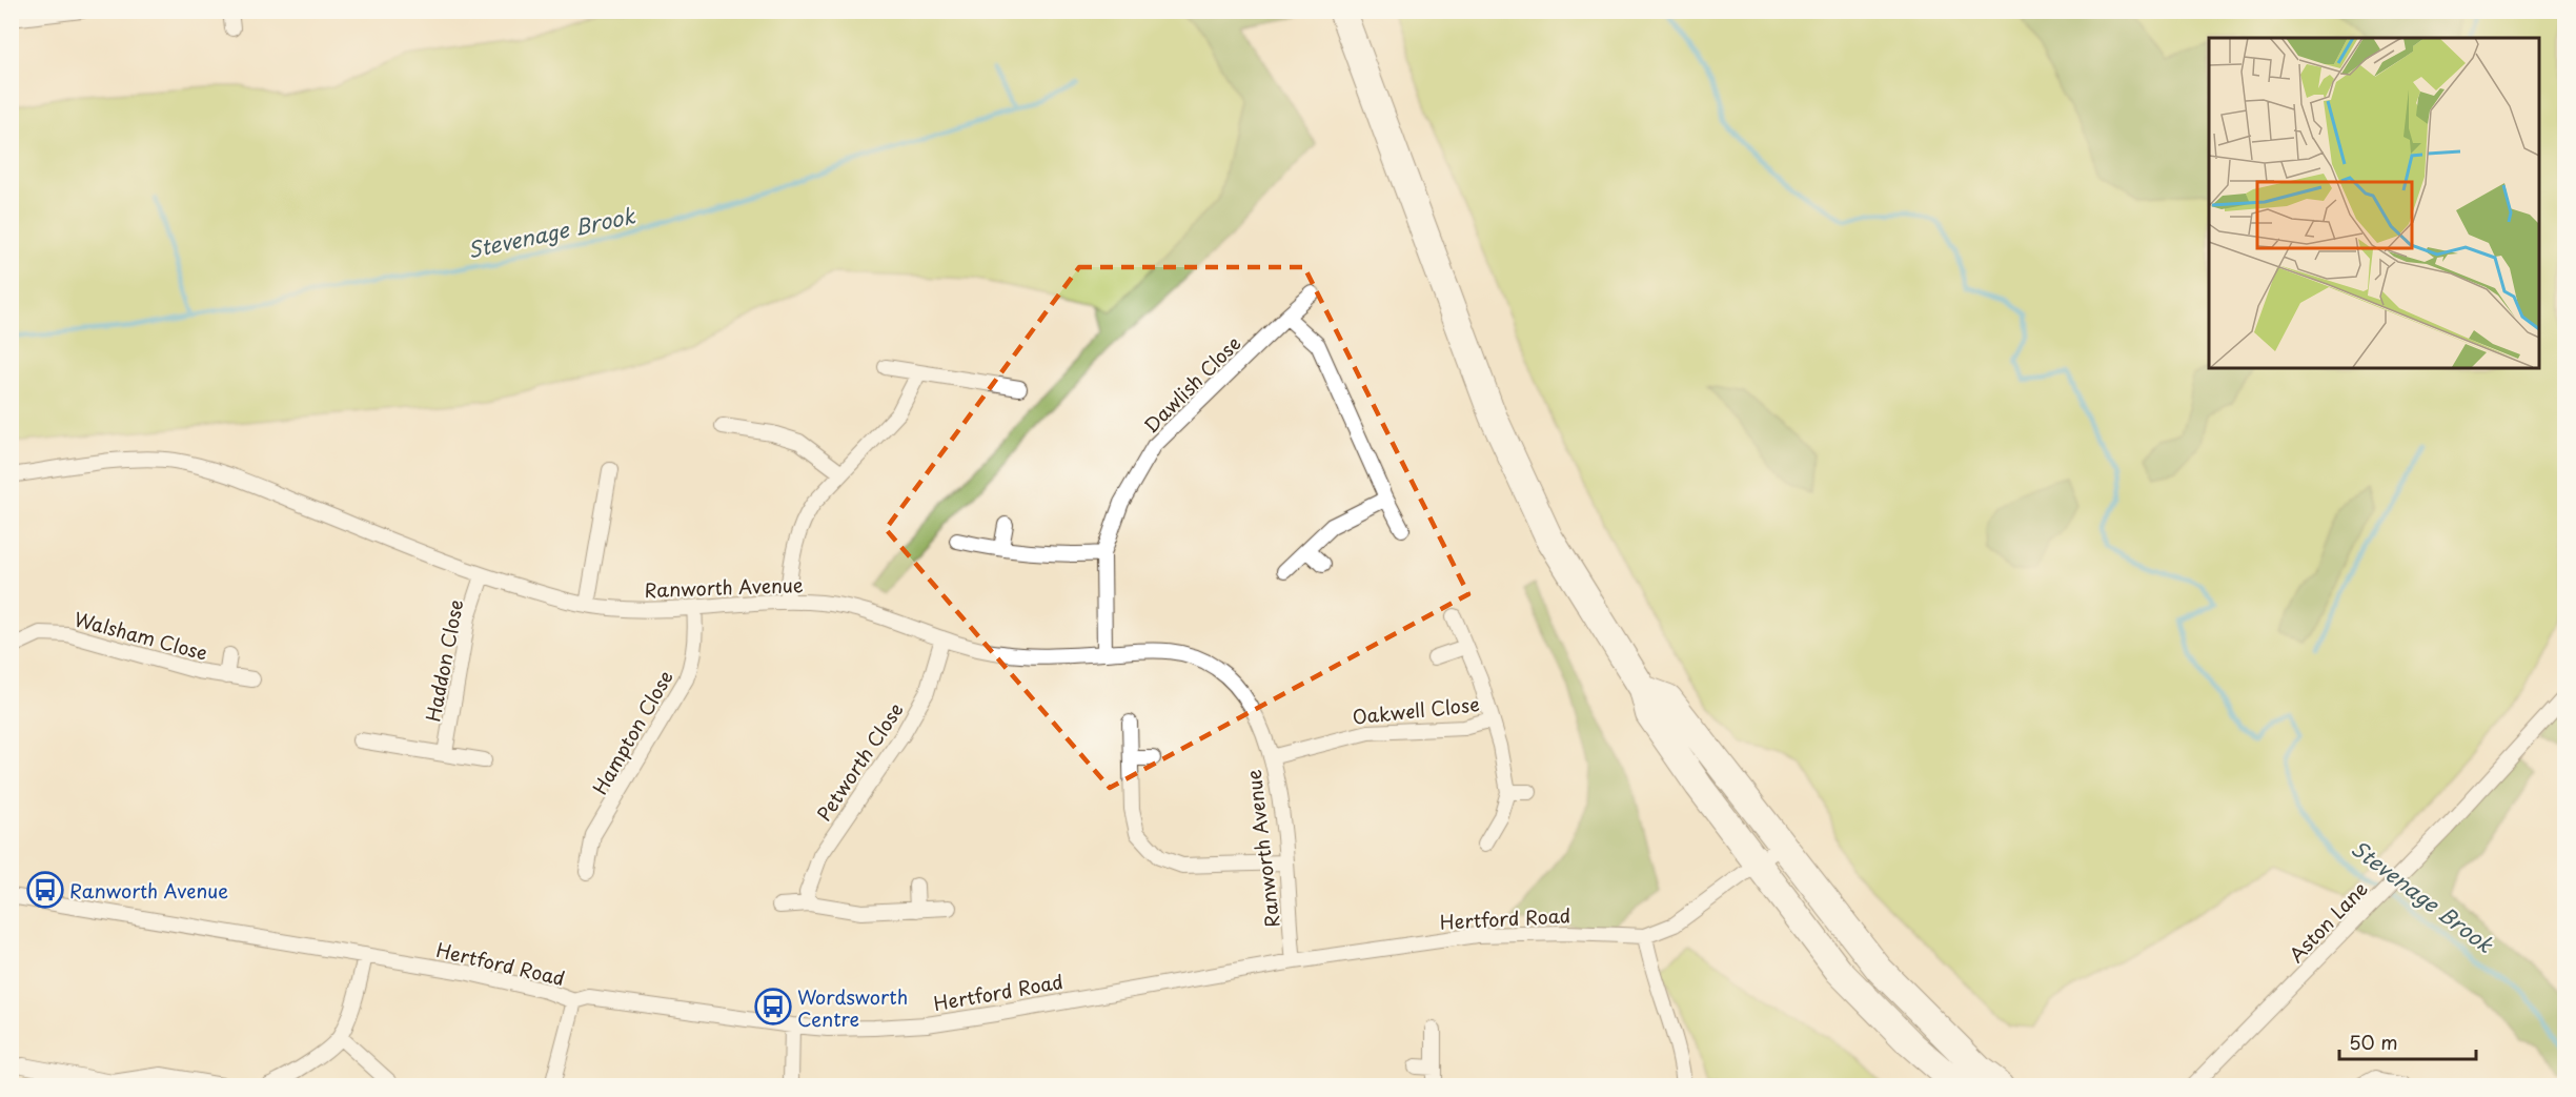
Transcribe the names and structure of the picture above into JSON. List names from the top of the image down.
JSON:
{
  "streets": {
    "street": [
      "Dawlish Close",
      "Ranworth Avenue",
      "Walsham Close",
      "Haddon Close",
      "Oakwell Close",
      "Hampton Close",
      "Petworth Close",
      "Hertford Road",
      "Aston Lane"
    ]
  },
  "crossings": [
    ["Dawlish Close", "Ranworth Avenue"],
    ["Ranworth Avenue", "Haddon Close"],
    ["Ranworth Avenue", "Oakwell Close"],
    ["Ranworth Avenue", "Hampton Close"],
    ["Ranworth Avenue", "Petworth Close"],
    ["Ranworth Avenue", "Hertford Road"]
  ],
  "water": ["Stevenage Brook"],
  "places": {
    "bus stop": ["Ranworth Avenue", "Wordsworth Centre"]
  },
  "scale_bar": "50 m"
}
